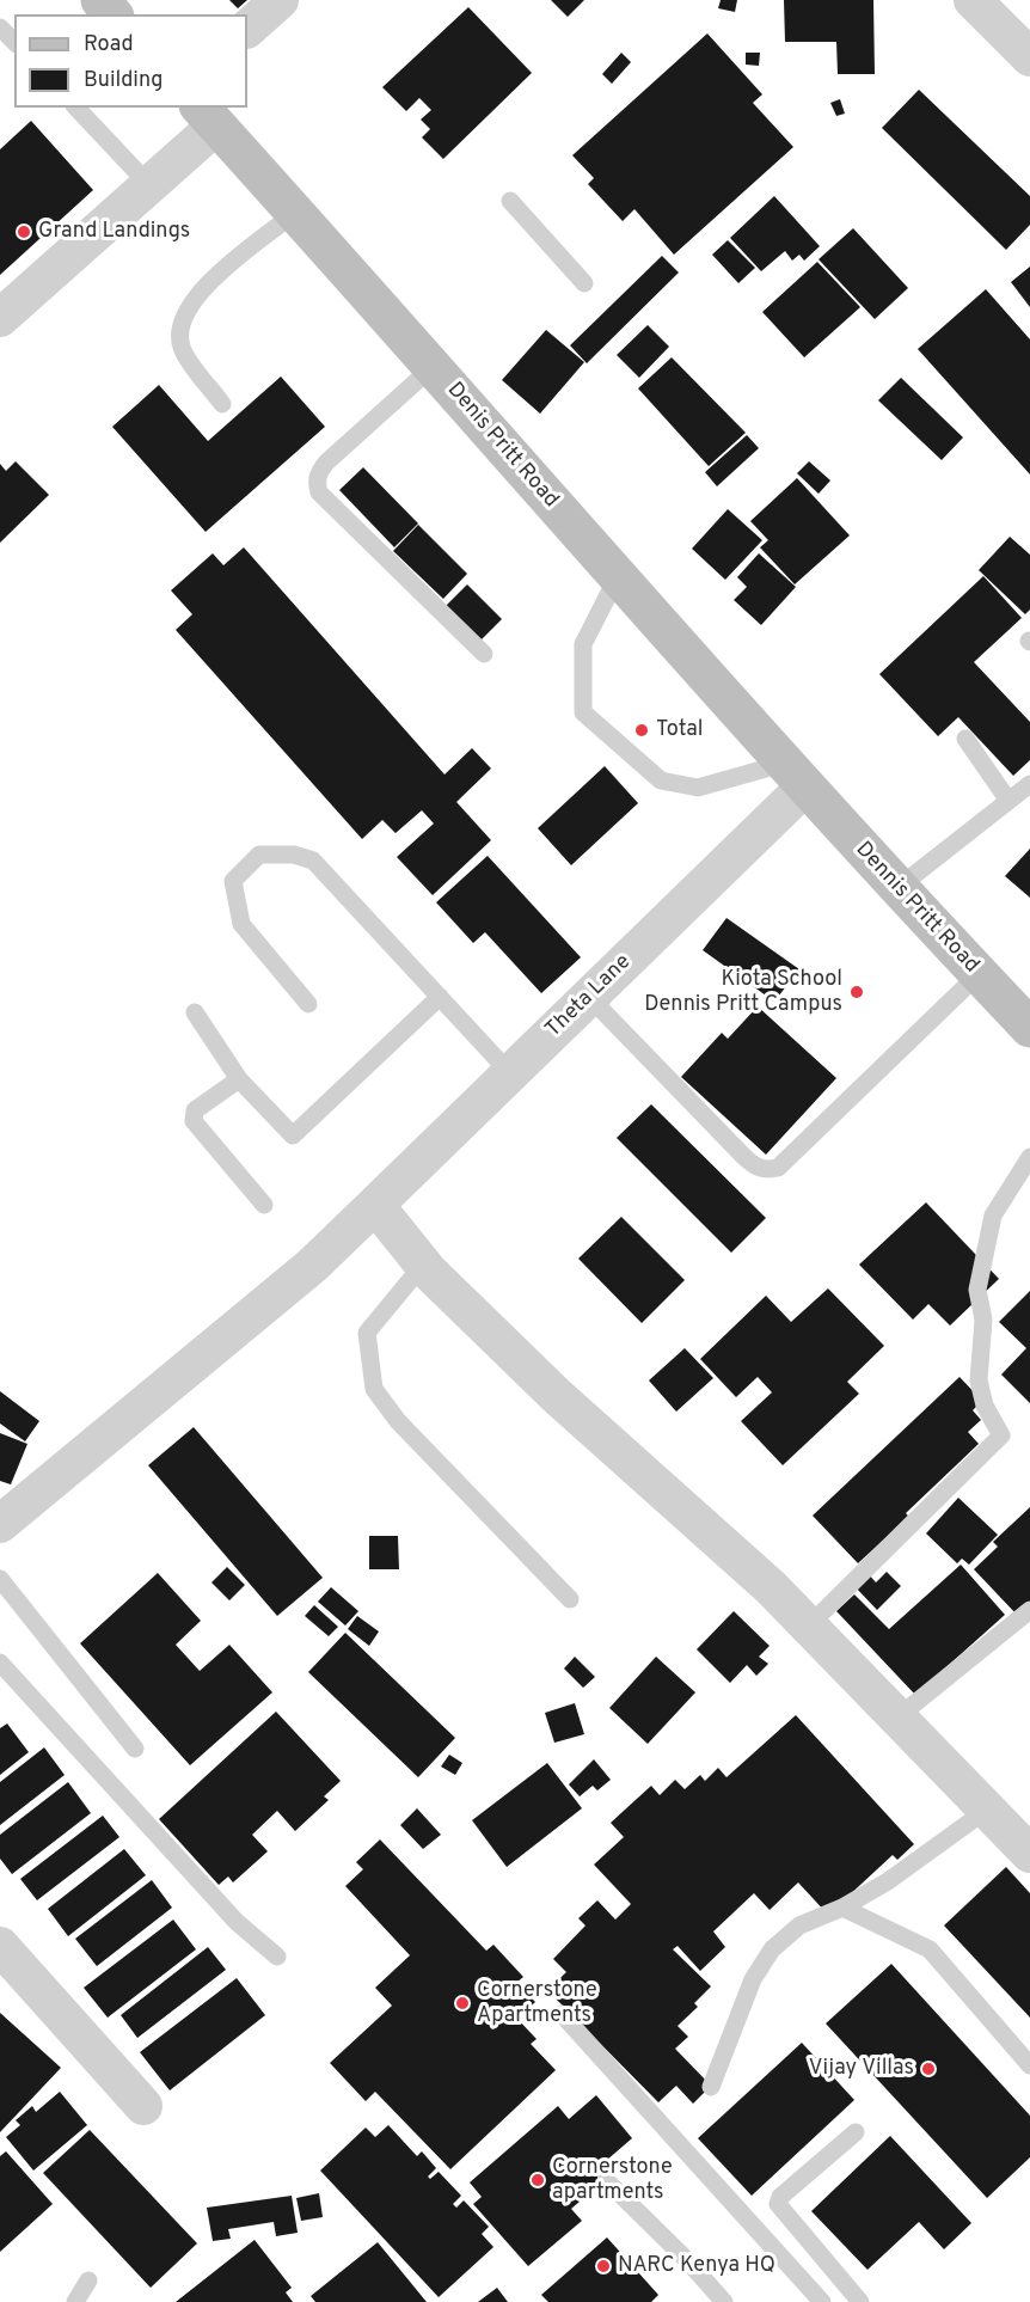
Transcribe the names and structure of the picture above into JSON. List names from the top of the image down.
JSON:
{
  "streets": {
    "main road": ["Denis Pritt Road", "Dennis Pritt Road"],
    "street": ["Theta Lane"]
  },
  "crossings": [
    ["Denis Pritt Road", "Dennis Pritt Road"],
    ["Denis Pritt Road", "Theta Lane"],
    ["Dennis Pritt Road", "Theta Lane"]
  ],
  "places": [
    "Grand Landings",
    "Total",
    "Kiota School Dennis Pritt Campus",
    "Cornerstone Apartments",
    "Vijay Villas",
    "Cornerstone apartments",
    "NARC Kenya HQ"
  ],
  "legend": ["Road", "Building"]
}
